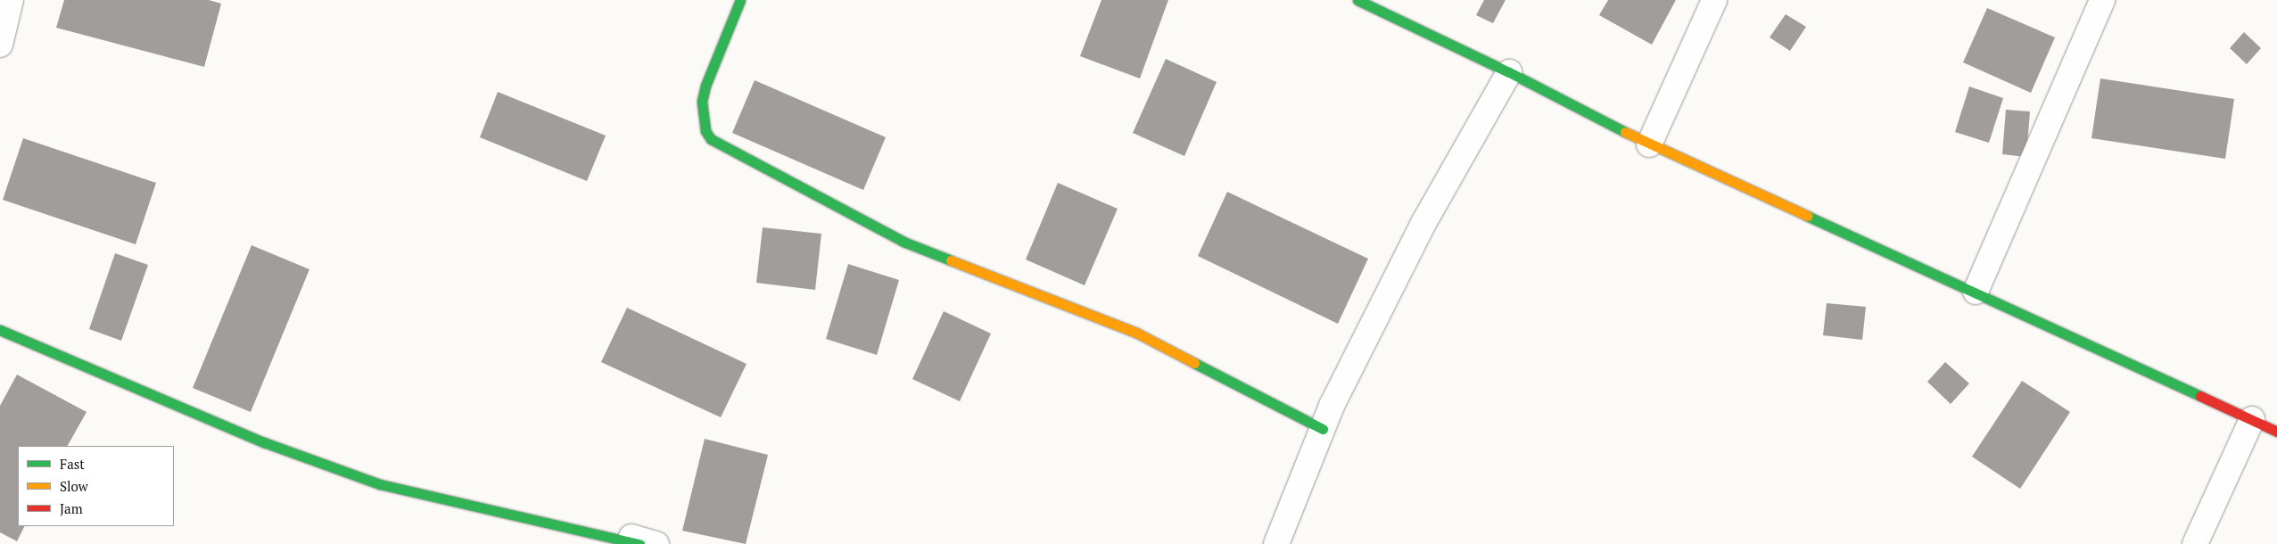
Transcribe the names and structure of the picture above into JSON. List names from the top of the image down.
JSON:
{
  "legend": ["Fast", "Slow", "Jam"]
}
